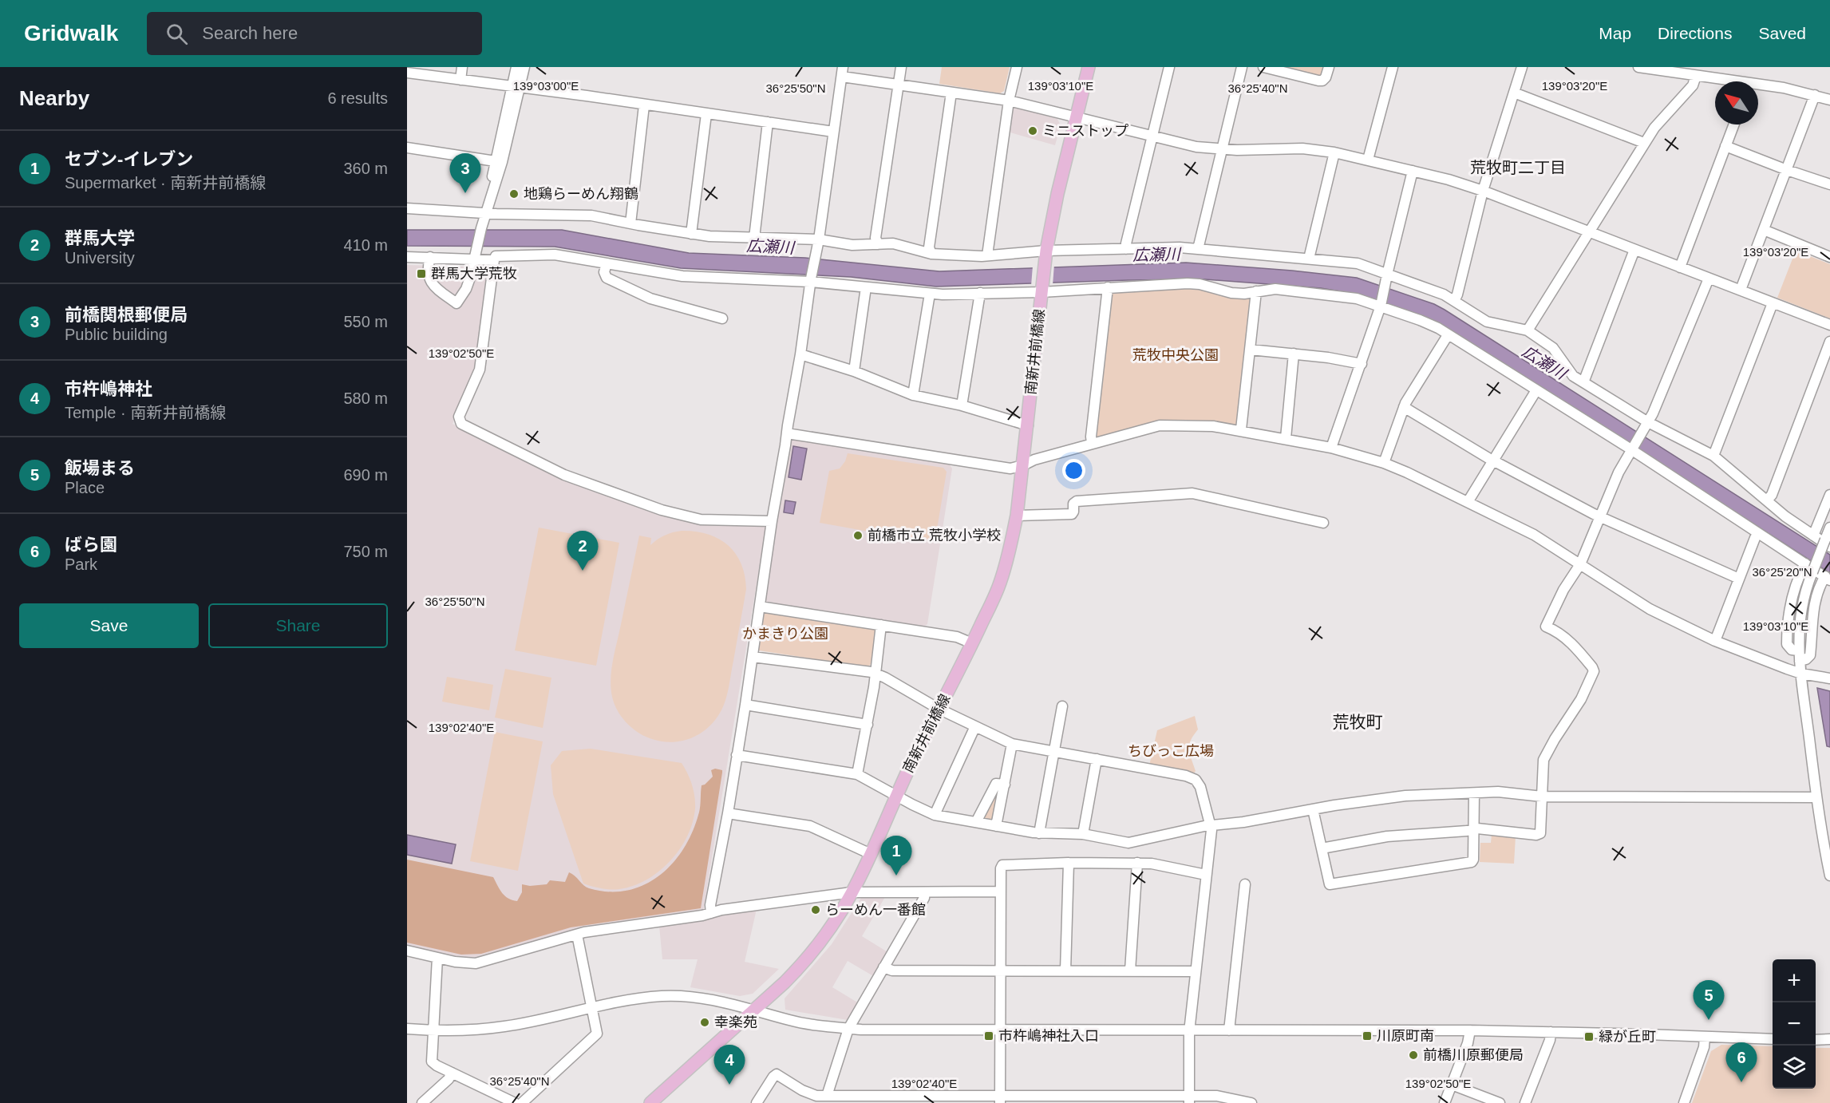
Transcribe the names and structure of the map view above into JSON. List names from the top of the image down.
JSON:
{
  "streets": {
    "main road": ["南新井前橋線"]
  },
  "districts": ["荒牧町二丁目", "荒牧町"],
  "water": ["広瀬川"],
  "parks": ["荒牧中央公園", "かまきり公園", "ちびっこ広場"],
  "places": {
    "other": [
      "ミニストップ",
      "地鶏らーめん翔鶴",
      "前橋市立 荒牧小学校",
      "らーめん一番館",
      "幸楽苑",
      "前橋川原郵便局"
    ],
    "transit": [
      "群馬大学荒牧",
      "市杵嶋神社入口",
      "川原町南",
      "緑が丘町"
    ]
  },
  "north": "top left",
  "page": {
    "header": "Gridwalk",
    "search": "Search here",
    "nav": ["Map", "Directions", "Saved"],
    "heading": ["Nearby", "6 results"],
    "list": [
      {
        "mark": "1",
        "name": "セブン-イレブン",
        "note": "Supermarket · 南新井前橋線",
        "value": "360 m"
      },
      {
        "mark": "2",
        "name": "群馬大学",
        "note": "University",
        "value": "410 m"
      },
      {
        "mark": "3",
        "name": "前橋関根郵便局",
        "note": "Public building",
        "value": "550 m"
      },
      {
        "mark": "4",
        "name": "市杵嶋神社",
        "note": "Temple · 南新井前橋線",
        "value": "580 m"
      },
      {
        "mark": "5",
        "name": "飯場まる",
        "note": "Place",
        "value": "690 m"
      },
      {
        "mark": "6",
        "name": "ばら園",
        "note": "Park",
        "value": "750 m"
      }
    ],
    "pins": [
      "3",
      "2",
      "1",
      "5",
      "6",
      "4"
    ],
    "buttons": ["Save", "Share"],
    "map_buttons": ["+", "−"]
  },
  "coordinates": [
    "139°03'00\"E",
    "139°03'10\"E",
    "139°03'20\"E",
    "36°25'50\"N",
    "36°25'40\"N",
    "139°02'50\"E",
    "36°25'20\"N",
    "139°02'40\"E"
  ]
}
